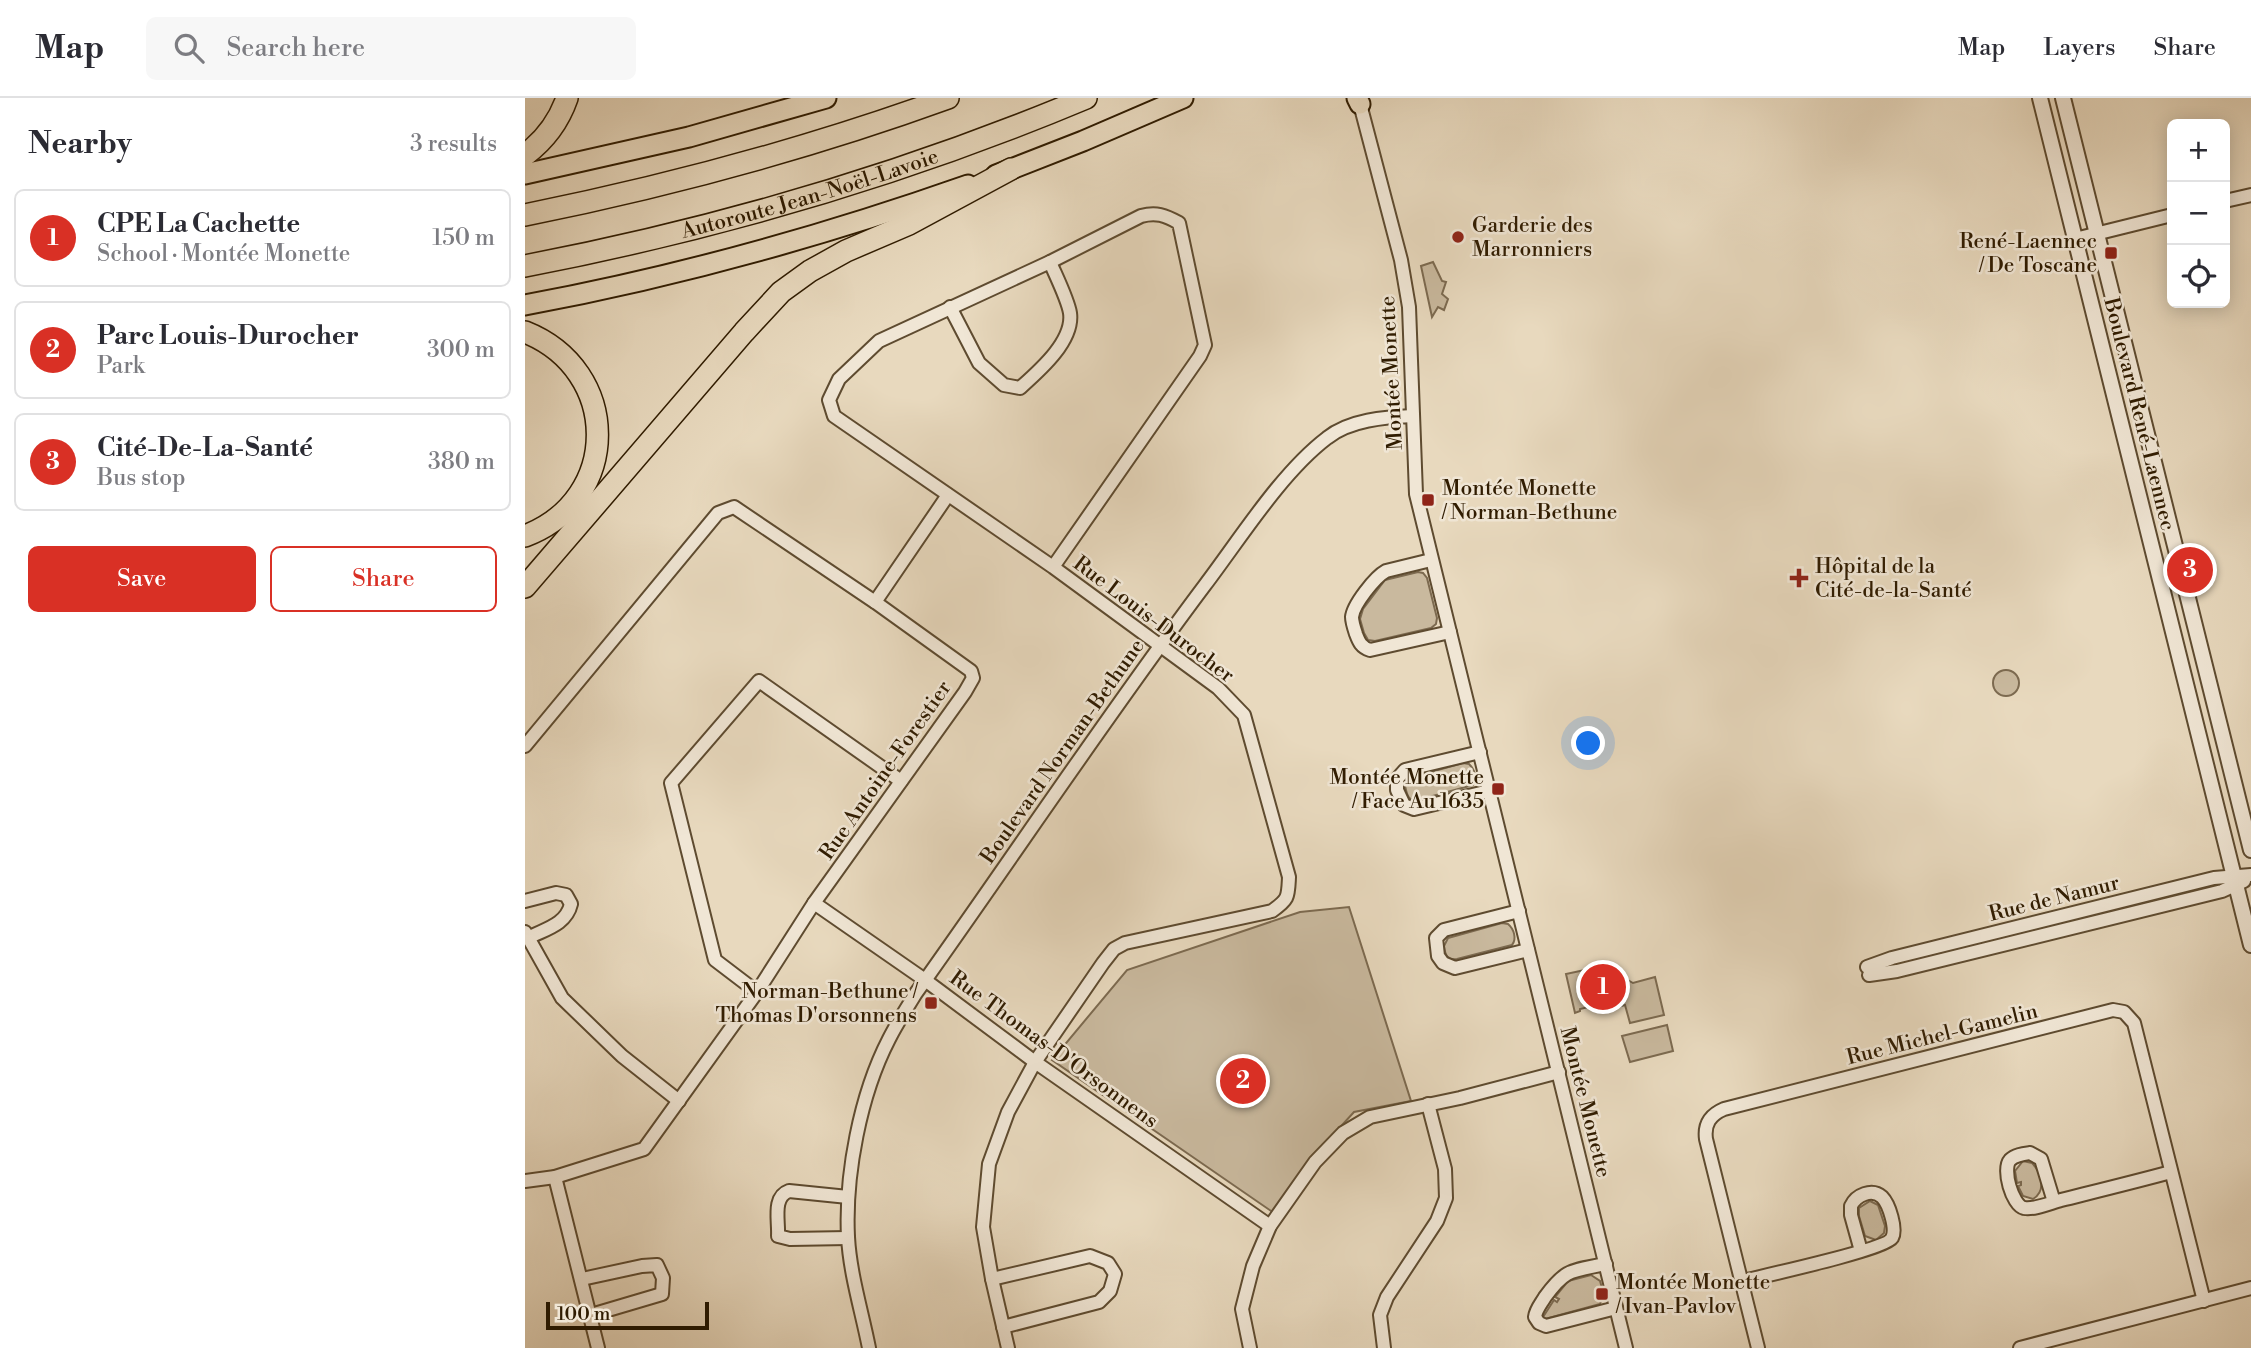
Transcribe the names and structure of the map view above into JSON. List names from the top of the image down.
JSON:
{
  "streets": {
    "highway": ["Autoroute Jean-Noël-Lavoie"],
    "street": [
      "Montée Monette",
      "Boulevard René-Laennec",
      "Rue Louis-Durocher",
      "Boulevard Norman-Bethune",
      "Rue Antoine-Forestier",
      "Rue de Namur",
      "Rue Michel-Gamelin",
      "Rue Thomas-D'Orsonnens"
    ]
  },
  "crossings": [
    ["Montée Monette", "Boulevard Norman-Bethune"],
    ["Boulevard René-Laennec", "Rue de Namur"],
    ["Rue Louis-Durocher", "Boulevard Norman-Bethune"],
    ["Rue Louis-Durocher", "Rue Thomas-D'Orsonnens"],
    ["Boulevard Norman-Bethune", "Rue Thomas-D'Orsonnens"],
    ["Rue Antoine-Forestier", "Rue Thomas-D'Orsonnens"]
  ],
  "places": {
    "other": ["Garderie des Marronniers"],
    "transit": [
      "René-Laennec / De Toscane",
      "Montée Monette / Norman-Bethune",
      "Montée Monette / Face Au 1635",
      "Norman-Bethune / Thomas D'orsonnens",
      "Montée Monette / Ivan-Pavlov"
    ],
    "health": ["Hôpital de la Cité-de-la-Santé"]
  },
  "scale_bar": "100 m",
  "page": {
    "header": "Map",
    "search": "Search here",
    "nav": ["Map", "Layers", "Share"],
    "heading": ["Nearby", "3 results"],
    "map_buttons": ["+", "−"],
    "list": [
      {
        "mark": "1",
        "name": "CPE La Cachette",
        "note": "School · Montée Monette",
        "value": "150 m"
      },
      {
        "mark": "2",
        "name": "Parc Louis-Durocher",
        "note": "Park",
        "value": "300 m"
      },
      {
        "mark": "3",
        "name": "Cité-De-La-Santé",
        "note": "Bus stop",
        "value": "380 m"
      }
    ],
    "buttons": ["Save", "Share"],
    "pins": ["3", "1", "2"],
    "scale": "100 m"
  }
}
